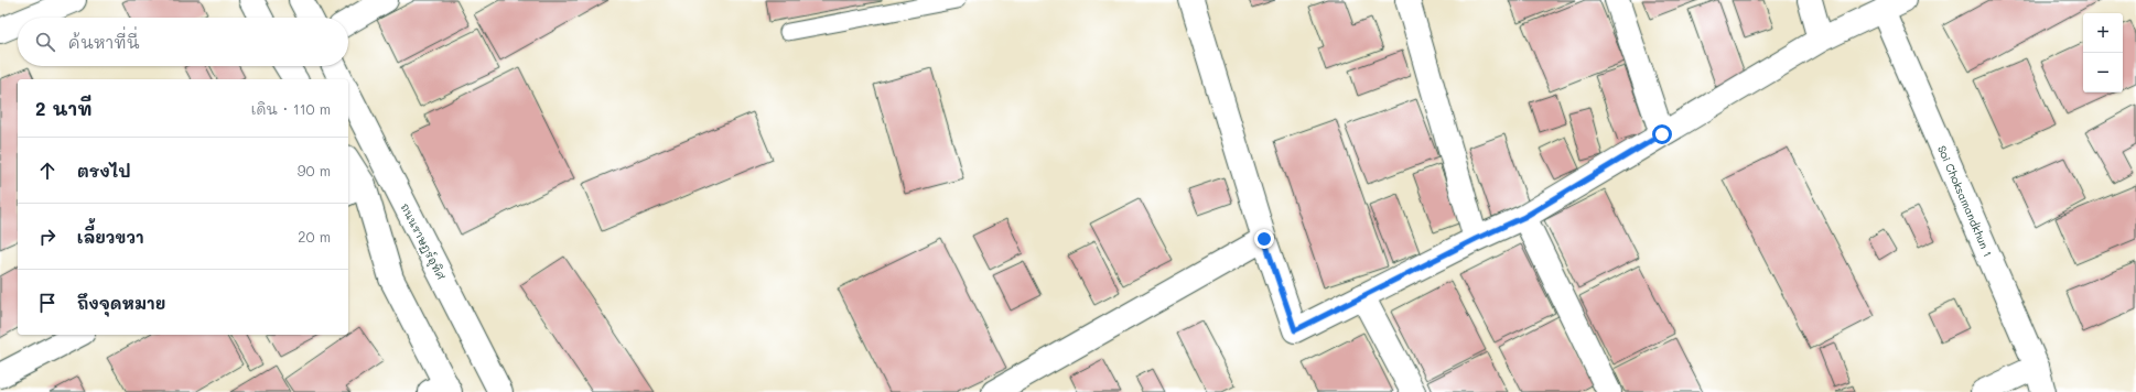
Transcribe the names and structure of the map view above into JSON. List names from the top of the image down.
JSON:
{
  "streets": {
    "street": ["Soi Choksamandkhun 1", "ถนนราษฏร์อุทิศ"]
  },
  "page": {
    "map_buttons": ["+", "−"],
    "search": "ค้นหาที่นี่",
    "heading": ["2 นาที", "เดิน · 110 m"],
    "list": [
      ["ตรงไป", "90 m"],
      ["เลี้ยวขวา", "20 m"],
      "ถึงจุดหมาย"
    ]
  }
}
